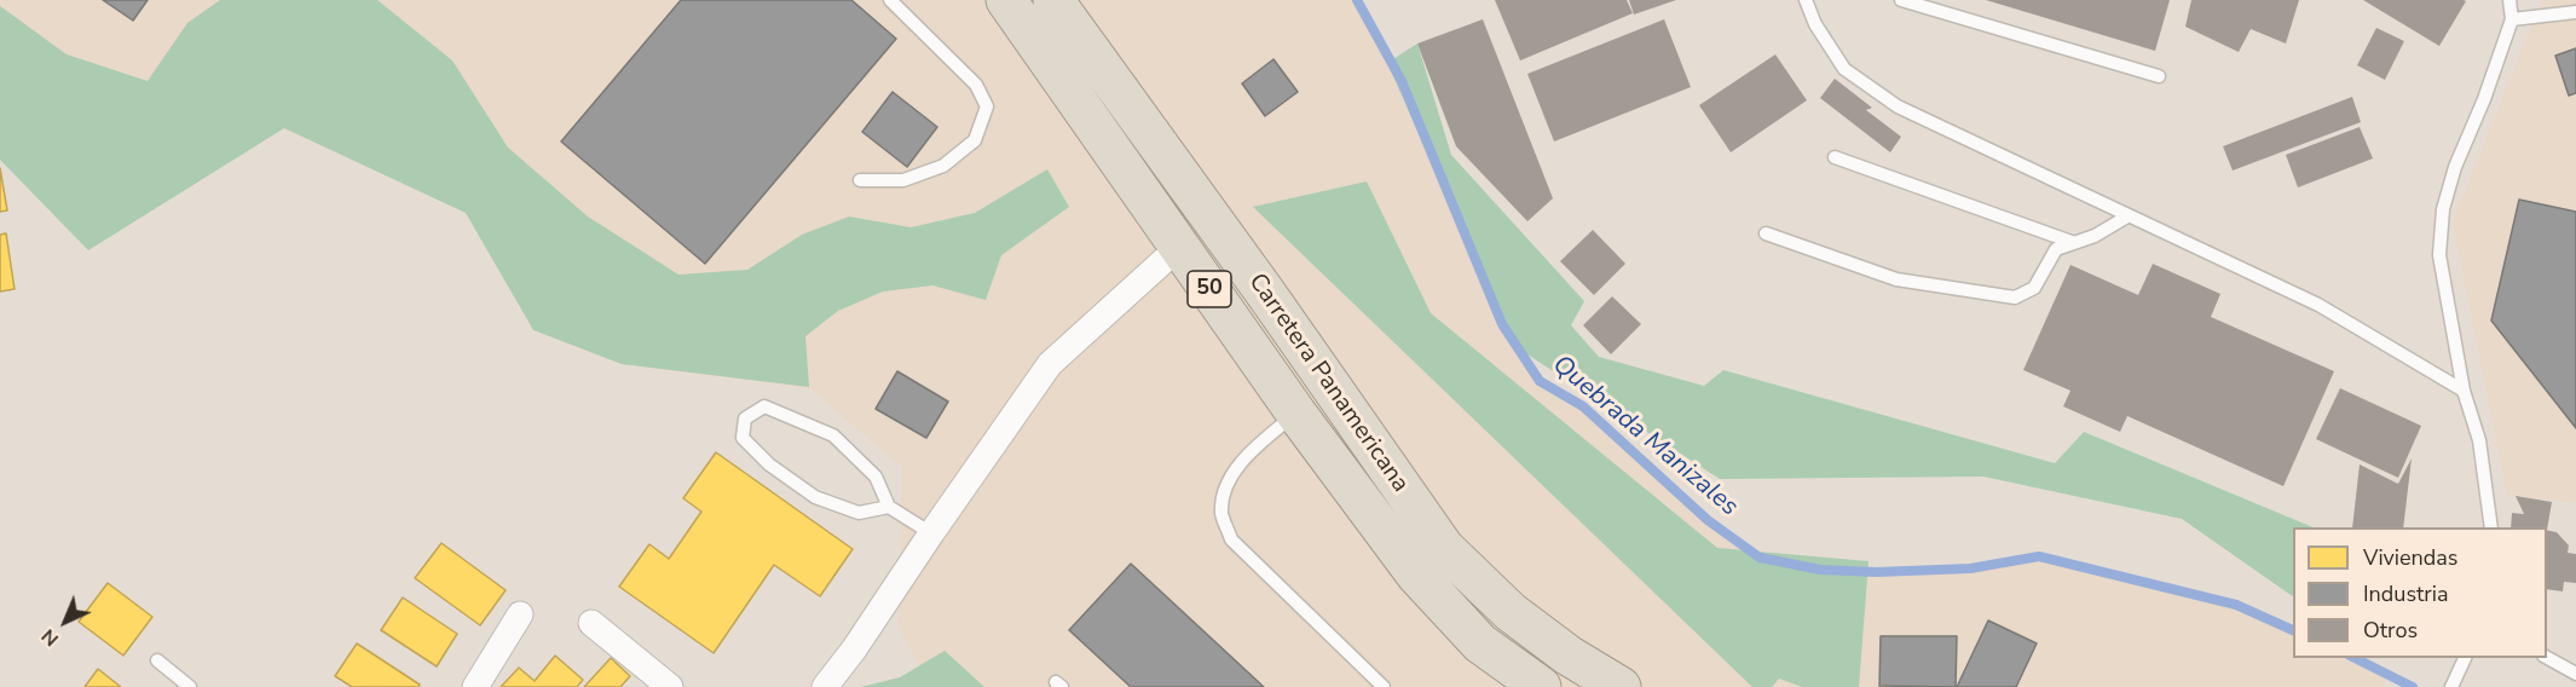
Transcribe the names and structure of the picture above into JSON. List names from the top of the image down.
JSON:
{
  "streets": {
    "highway": ["50", "Carretera Panamericana"]
  },
  "water": ["Quebrada Manizales"],
  "legend": ["Viviendas", "Industria", "Otros"],
  "north": "bottom left"
}
